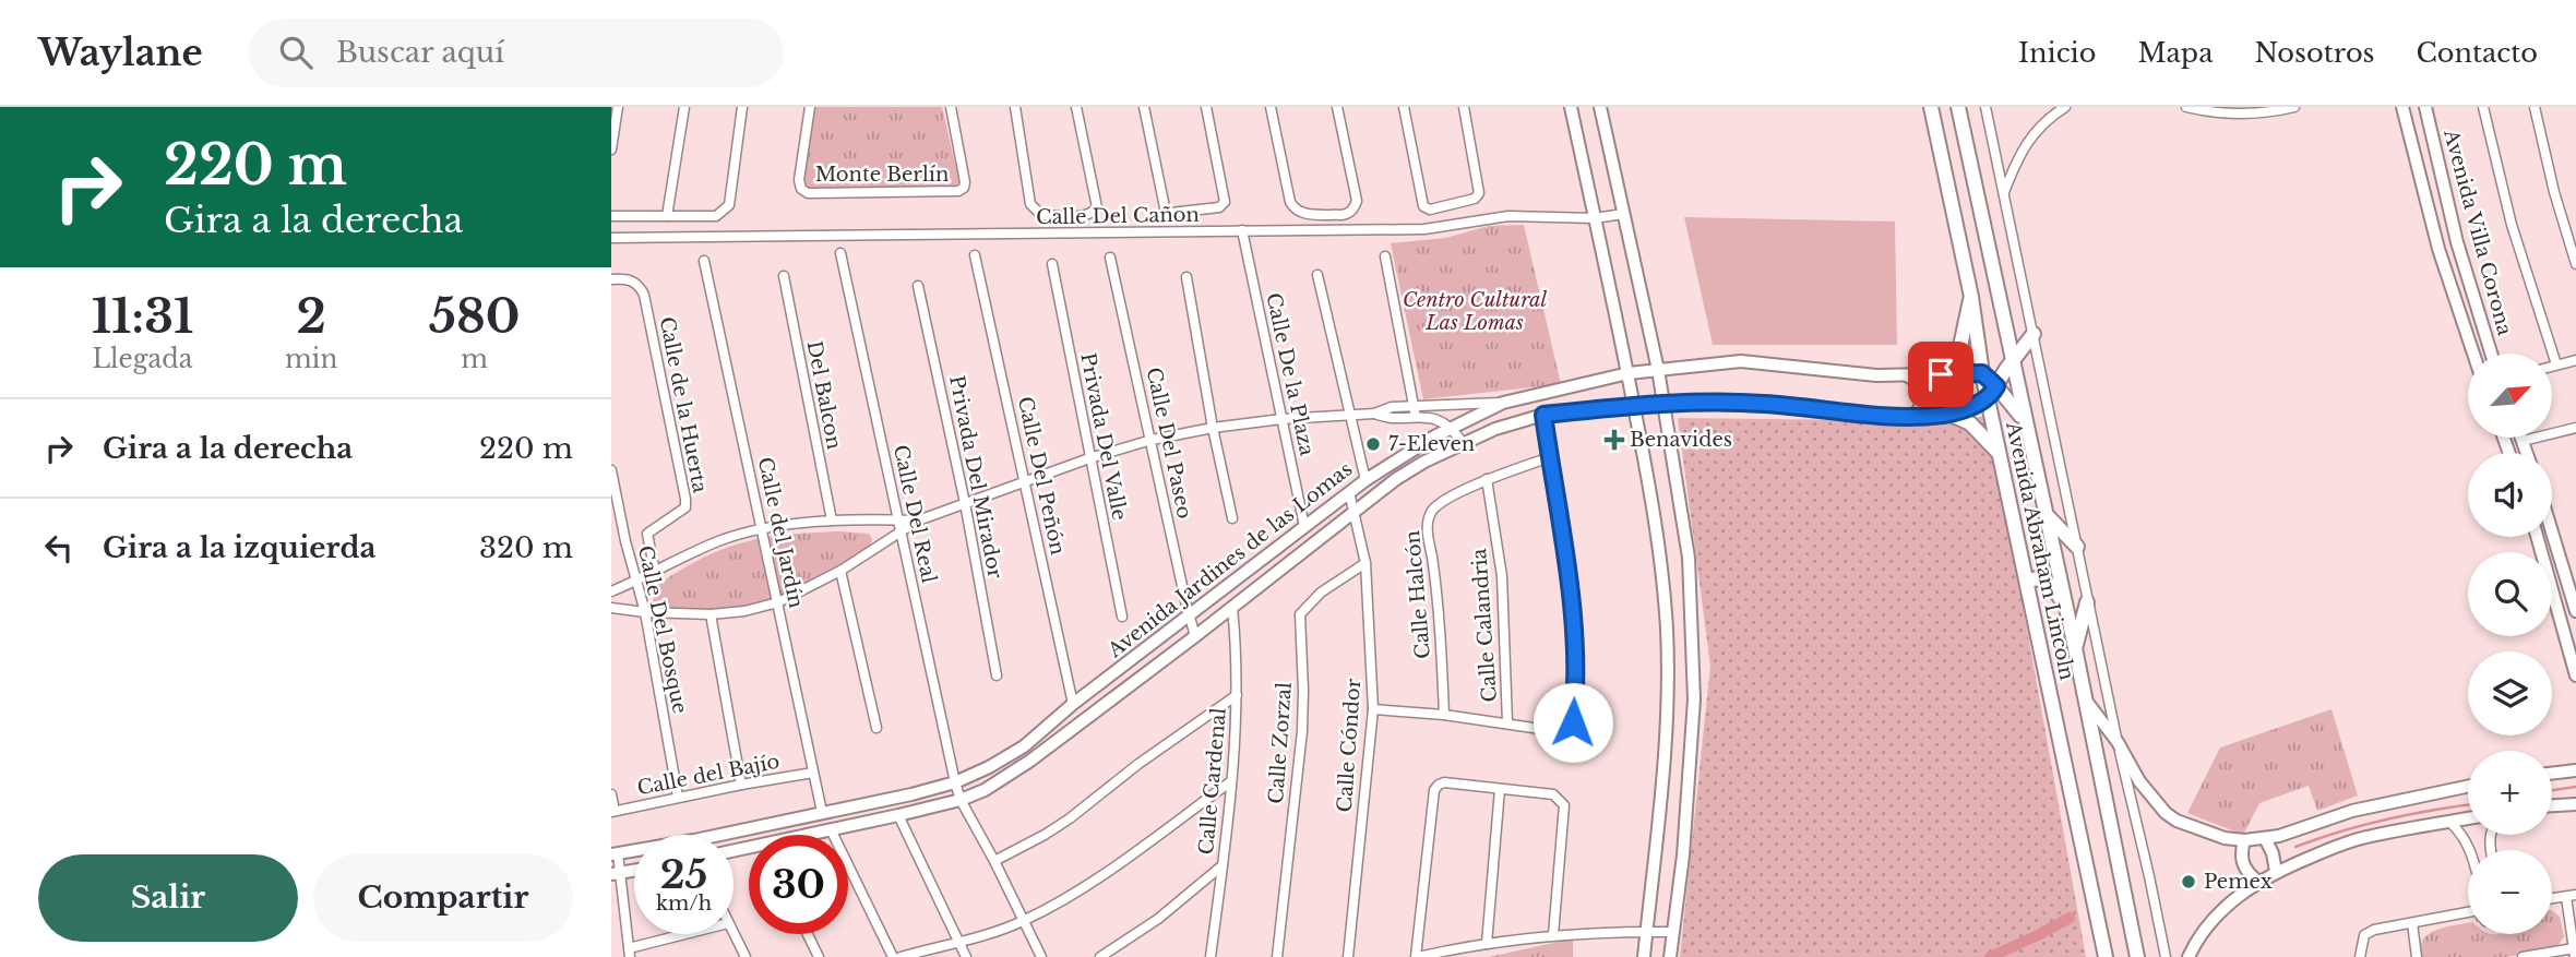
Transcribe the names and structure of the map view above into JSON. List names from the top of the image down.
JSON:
{
  "streets": {
    "main road": ["Avenida Abraham Lincoln"],
    "street": [
      "Monte Berlín",
      "Calle Del Cañon",
      "Avenida Villa Corona",
      "Calle De la Plaza",
      "Del Balcon",
      "Calle de la Huerta",
      "Privada Del Valle",
      "Calle Del Paseo",
      "Calle Del Peñón",
      "Privada Del Mirador",
      "Calle Del Real",
      "Calle del Jardín",
      "Avenida Jardines de las Lomas",
      "Calle Halcón",
      "Calle Calandria",
      "Calle Del Bosque",
      "Calle Zorzal",
      "Calle Cóndor",
      "Calle del Bajío",
      "Calle Cardenal"
    ]
  },
  "crossings": [
    ["Calle Del Cañon", "Calle De la Plaza"],
    ["Calle De la Plaza", "Avenida Jardines de las Lomas"],
    ["Calle Del Paseo", "Avenida Jardines de las Lomas"],
    ["Calle Del Peñón", "Avenida Jardines de las Lomas"],
    ["Calle Del Real", "Avenida Jardines de las Lomas"],
    ["Calle del Jardín", "Avenida Jardines de las Lomas"],
    ["Calle del Jardín", "Calle del Bajío"],
    ["Avenida Abraham Lincoln", "Avenida Jardines de las Lomas"],
    ["Avenida Jardines de las Lomas", "Calle Cóndor"],
    ["Avenida Jardines de las Lomas", "Calle Cardenal"],
    ["Calle Halcón", "Calle Calandria"],
    ["Calle Del Bosque", "Calle del Bajío"],
    ["Calle Zorzal", "Calle Cóndor"]
  ],
  "parks": ["Centro Cultural Las Lomas"],
  "places": {
    "health": ["Benavides"],
    "other": ["7-Eleven", "Pemex"]
  },
  "north": "top right",
  "page": {
    "header": "Waylane",
    "search": "Buscar aquí",
    "nav": [
      "Inicio",
      "Mapa",
      "Nosotros",
      "Contacto"
    ],
    "turn": ["220 m", "Gira a la derecha"],
    "eta": [
      "11:31",
      "Llegada",
      "2",
      "min",
      "580",
      "m"
    ],
    "map_buttons": ["+", "−"],
    "list": [
      {
        "name": "Gira a la derecha",
        "value": "220 m"
      },
      {
        "name": "Gira a la izquierda",
        "value": "320 m"
      }
    ],
    "speed": "25 km/h",
    "limit": "30",
    "buttons": ["Salir", "Compartir"]
  }
}
